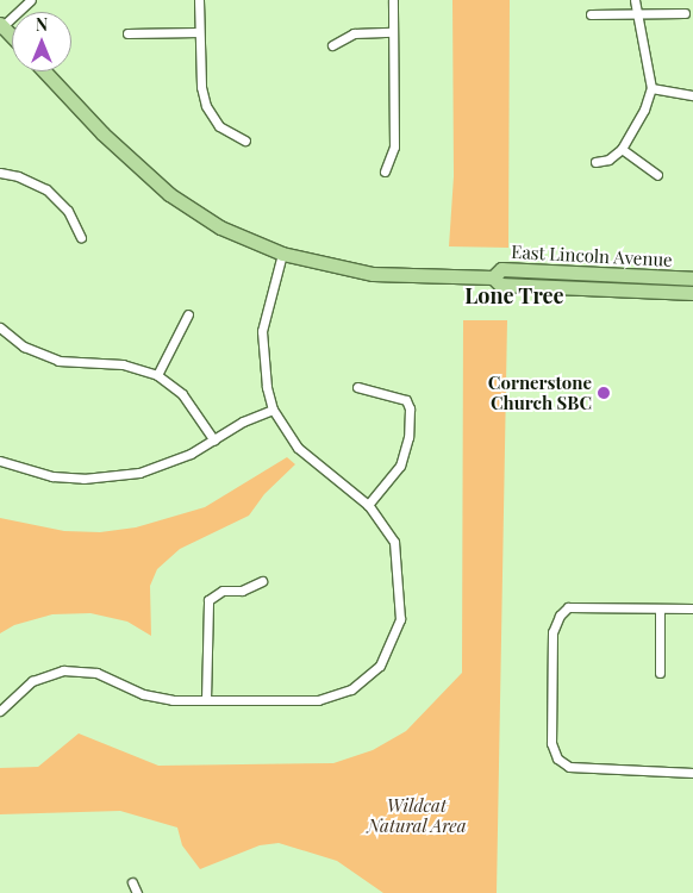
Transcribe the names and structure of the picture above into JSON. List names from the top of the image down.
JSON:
{
  "streets": {
    "main road": ["East Lincoln Avenue"]
  },
  "districts": ["Lone Tree"],
  "parks": ["Wildcat Natural Area"],
  "places": ["Cornerstone Church SBC"],
  "north": "top"
}
